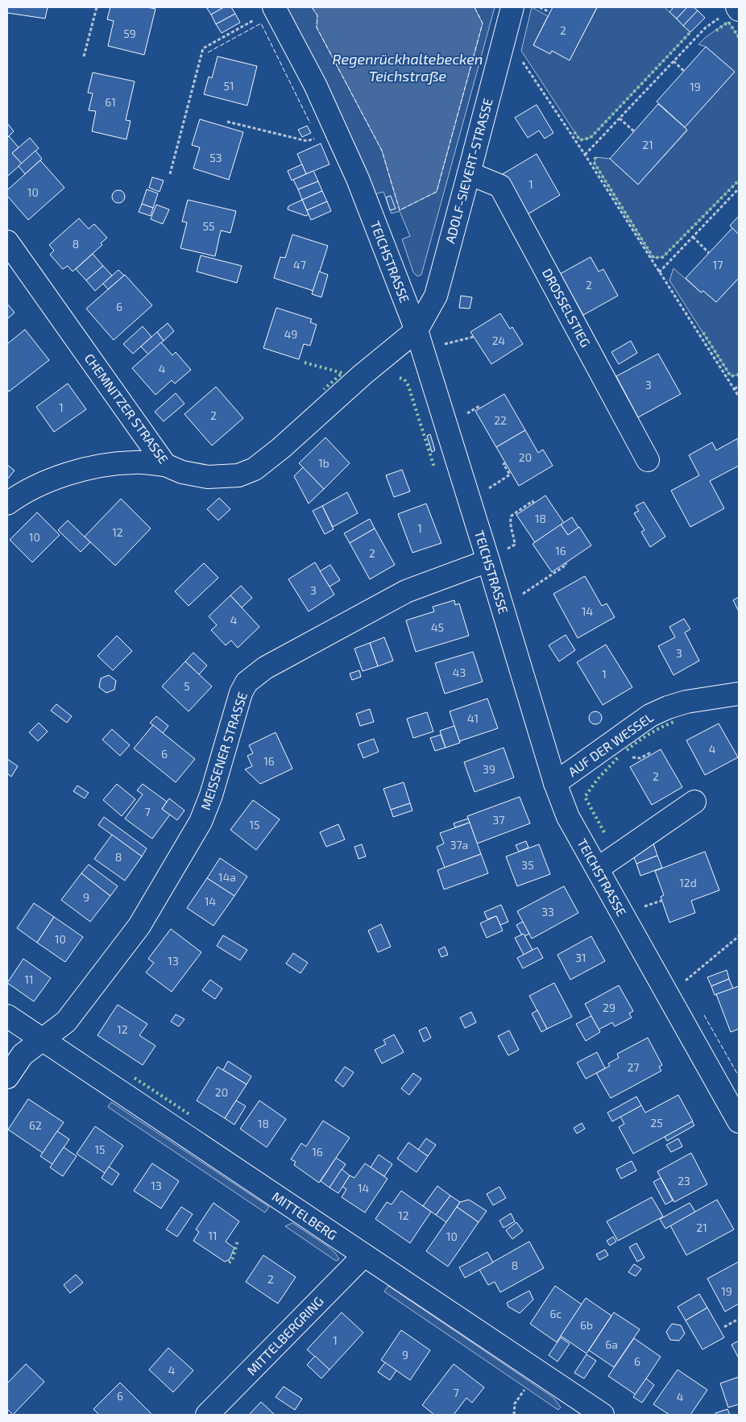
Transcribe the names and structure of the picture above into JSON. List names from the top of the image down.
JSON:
{
  "streets": {
    "street": [
      "ADOLF-SIEVERT-STRASSE",
      "TEICHSTRASSE",
      "DROSSELSTIEG",
      "CHEMNITZER STRASSE",
      "AUF DER WESSEL",
      "MEISSENER STRASSE",
      "MITTELBERG",
      "MITTELBERGRING"
    ]
  },
  "crossings": [
    ["ADOLF-SIEVERT-STRASSE", "TEICHSTRASSE"],
    ["ADOLF-SIEVERT-STRASSE", "DROSSELSTIEG"],
    ["ADOLF-SIEVERT-STRASSE", "CHEMNITZER STRASSE"],
    ["TEICHSTRASSE", "CHEMNITZER STRASSE"],
    ["TEICHSTRASSE", "AUF DER WESSEL"],
    ["TEICHSTRASSE", "MEISSENER STRASSE"],
    ["MEISSENER STRASSE", "MITTELBERG"],
    ["MITTELBERG", "MITTELBERGRING"]
  ],
  "water": ["Regenrückhaltebecken Teichstraße"],
  "house_numbers": [
    "2",
    "59",
    "51",
    "19",
    "61",
    "21",
    "53",
    "1",
    "10",
    "55",
    "8",
    "47",
    "17",
    "2",
    "6",
    "49",
    "24",
    "4",
    "3",
    "1",
    "2",
    "22",
    "20",
    "1b",
    "18",
    "1",
    "12",
    "10",
    "16",
    "2",
    "3",
    "14",
    "4",
    "45",
    "3",
    "43",
    "1",
    "5",
    "41",
    "4",
    "6",
    "16",
    "39",
    "2",
    "7",
    "37",
    "15",
    "37a",
    "8",
    "35",
    "14a",
    "12d",
    "9",
    "14",
    "33",
    "10",
    "31",
    "13",
    "11",
    "29",
    "12",
    "27",
    "20",
    "25",
    "18",
    "62",
    "15",
    "16",
    "23",
    "13",
    "14",
    "12",
    "21",
    "11",
    "10",
    "8",
    "2",
    "19",
    "6c",
    "6b",
    "1",
    "6a",
    "9",
    "6",
    "4",
    "7",
    "6",
    "4"
  ]
}
